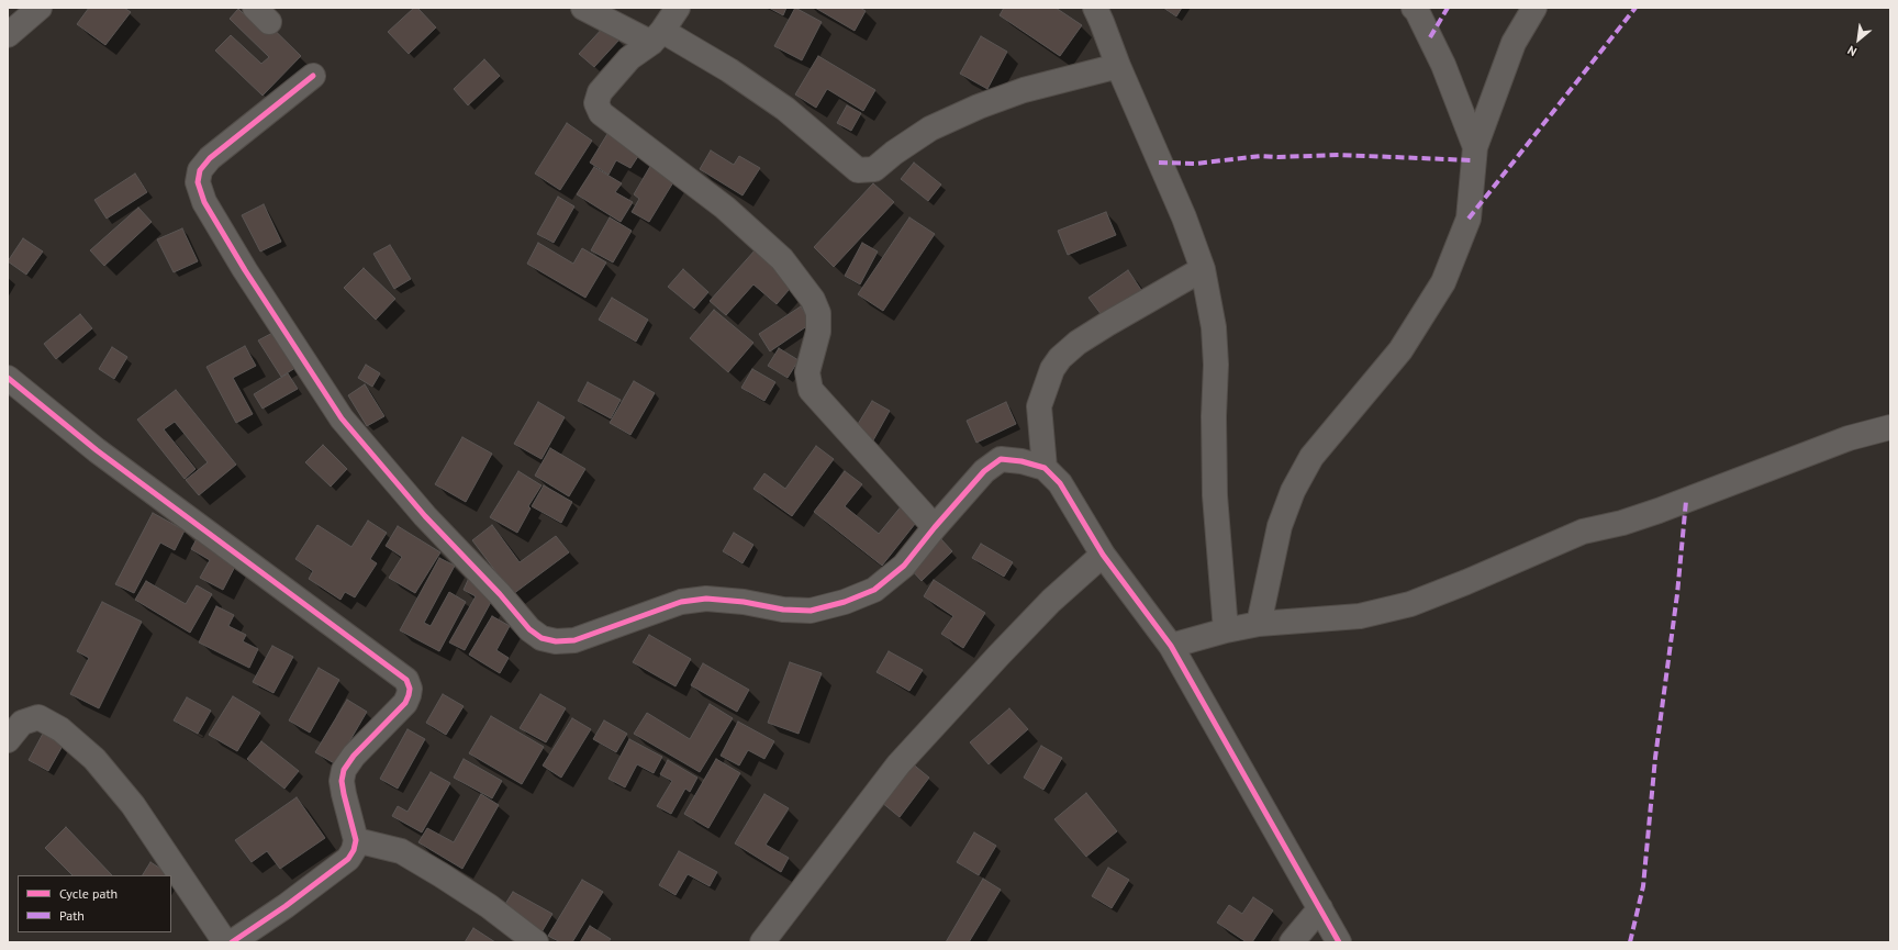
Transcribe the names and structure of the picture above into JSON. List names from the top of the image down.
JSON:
{
  "legend": ["Cycle path", "Path"],
  "north": "bottom left"
}
